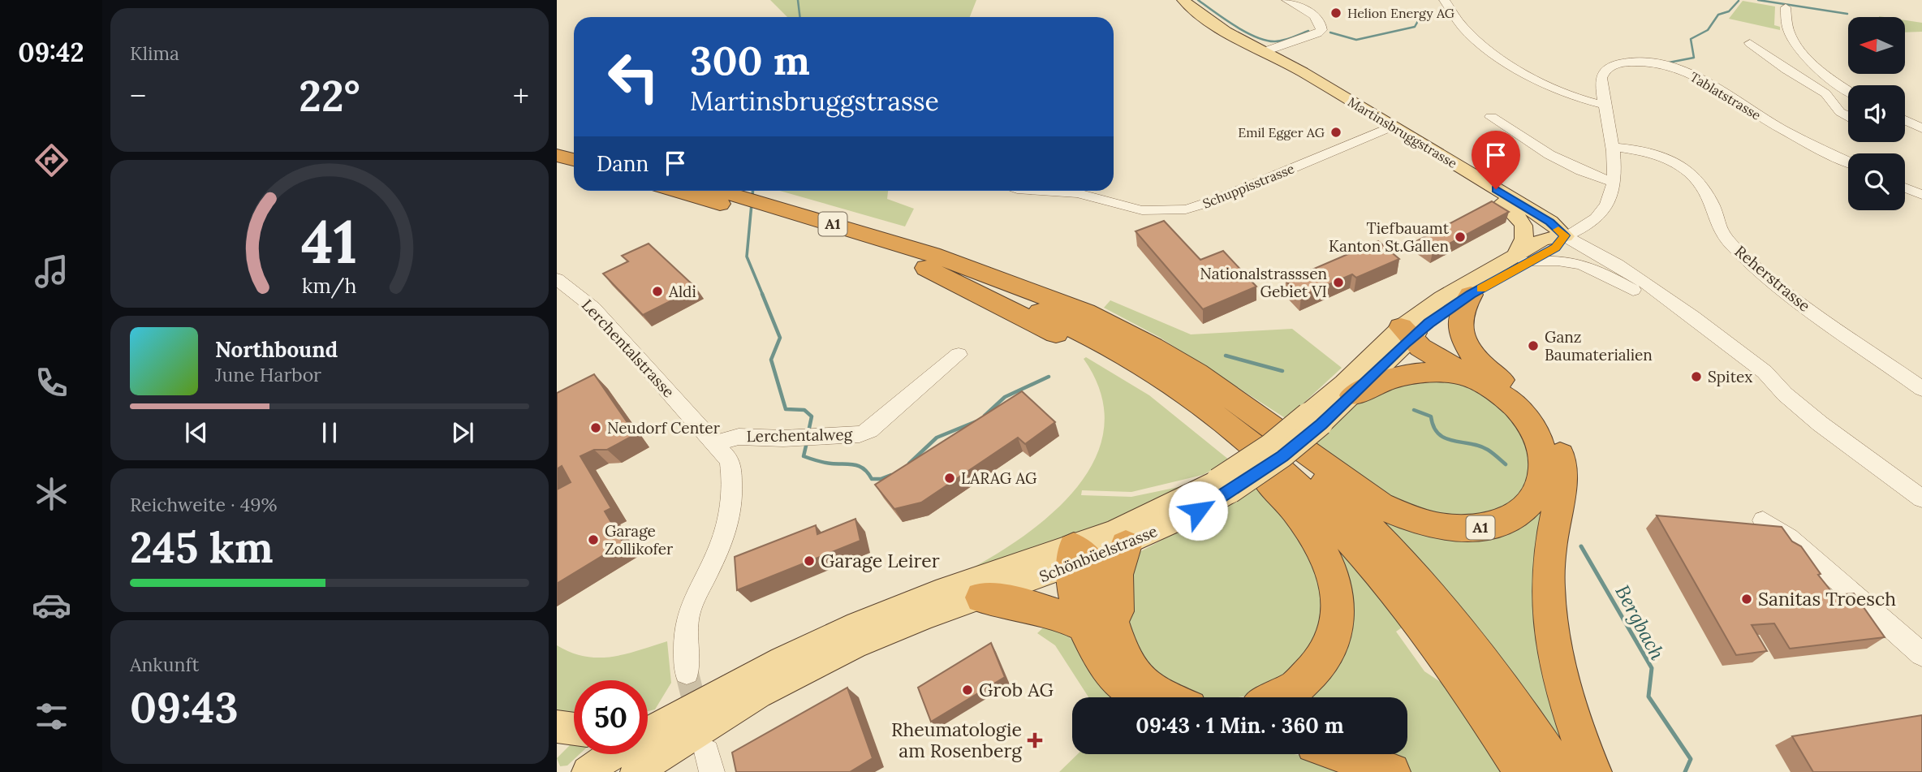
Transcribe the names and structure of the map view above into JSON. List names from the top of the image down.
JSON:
{
  "streets": {
    "highway": ["A1"],
    "main road": ["Martinsbruggstrasse", "Schönbüelstrasse"],
    "street": [
      "Tablatstrasse",
      "Schuppisstrasse",
      "Reherstrasse",
      "Lerchentalstrasse",
      "Lerchentalweg"
    ]
  },
  "crossings": [
    ["Tablatstrasse", "Martinsbruggstrasse"],
    ["Tablatstrasse", "Reherstrasse"],
    ["Tablatstrasse", "Schönbüelstrasse"],
    ["Martinsbruggstrasse", "Schuppisstrasse"],
    ["Martinsbruggstrasse", "Schönbüelstrasse"],
    ["A1", "Schönbüelstrasse"],
    ["Lerchentalstrasse", "Lerchentalweg"]
  ],
  "water": ["Bergbach"],
  "places": {
    "other": [
      "Helion Energy AG",
      "Emil Egger AG",
      "Tiefbauamt Kanton St.Gallen",
      "Nationalstrasssen Gebiet VI",
      "Aldi",
      "Ganz Baumaterialien",
      "Spitex",
      "Neudorf Center",
      "LARAG AG",
      "Garage Zollikofer",
      "Garage Leirer",
      "Sanitas Troesch",
      "Grob AG"
    ],
    "health": ["Rheumatologie am Rosenberg"]
  },
  "north": "left",
  "page": {
    "tabs": "09:42",
    "tile": [
      "Klima",
      ["Reichweite · 49%", "245 km"],
      ["Ankunft", "09:43"]
    ],
    "turn": ["300 m", "Martinsbruggstrasse"],
    "heat": ["−", "22°", "+"],
    "then": "Dann",
    "song": ["Northbound", "June Harbor"],
    "limit": "50",
    "trip": "09:43 · 1 Min. · 360 m",
    "gauge": ["41", "km/h"]
  }
}
